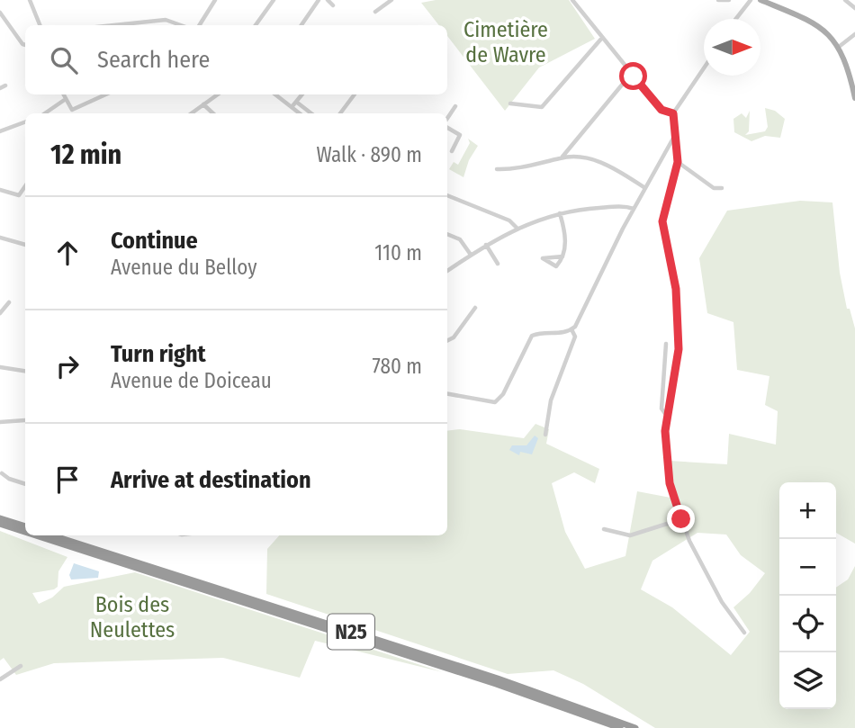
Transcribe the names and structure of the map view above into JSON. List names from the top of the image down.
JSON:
{
  "streets": {
    "highway": ["N25"]
  },
  "parks": ["Cimetière de Wavre", "Bois des Neulettes"],
  "north": "right",
  "page": {
    "search": "Search here",
    "heading": ["12 min", "Walk · 890 m"],
    "list": [
      ["Continue", "Avenue du Belloy", "110 m"],
      ["Turn right", "Avenue de Doiceau", "780 m"],
      "Arrive at destination"
    ],
    "map_buttons": ["+", "−"]
  }
}
